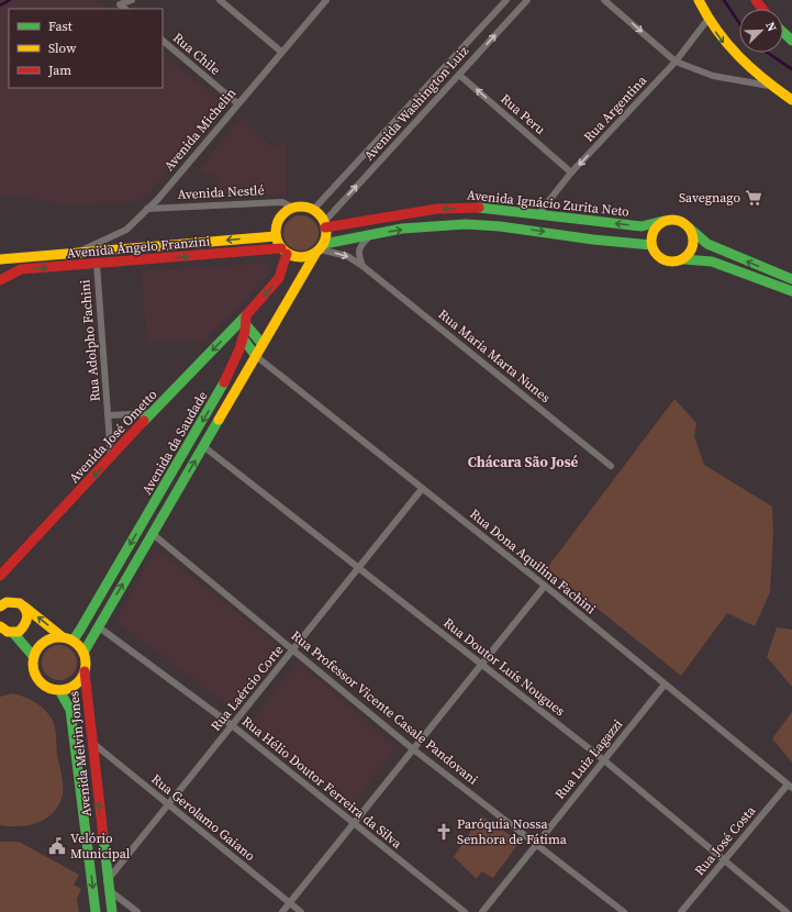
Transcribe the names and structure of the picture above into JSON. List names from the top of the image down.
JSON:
{
  "streets": {
    "street": [
      "Rua Chile",
      "Avenida Washington Luiz",
      "Rua Argentina",
      "Rua Peru",
      "Avenida Michelin",
      "Avenida Nestlé",
      "Avenida Ignácio Zurita Neto",
      "Avenida Ângelo Franzini",
      "Rua Adolpho Fachini",
      "Rua Maria Marta Nunes",
      "Avenida José Ometto",
      "Avenida da Saudade",
      "Rua Dona Aquilina Fachini",
      "Rua Doutor Luís Nougues",
      "Rua Laércio Corte",
      "Rua Professor Vicente Casale Pandovani",
      "Avenida Melvin Jones",
      "Rua Luiz Lagazzi",
      "Rua Hélio Doutor Ferreira da Silva",
      "Rua Gerolamo Gaiano",
      "Rua José Costa"
    ]
  },
  "crossings": [
    ["Rua Chile", "Avenida Michelin"],
    ["Avenida Washington Luiz", "Rua Peru"],
    ["Avenida Washington Luiz", "Avenida Nestlé"],
    ["Avenida Washington Luiz", "Avenida Ignácio Zurita Neto"],
    ["Avenida Washington Luiz", "Avenida Ângelo Franzini"],
    ["Avenida Washington Luiz", "Rua Maria Marta Nunes"],
    ["Avenida Washington Luiz", "Avenida da Saudade"],
    ["Rua Argentina", "Rua Peru"],
    ["Rua Argentina", "Avenida Ignácio Zurita Neto"],
    ["Avenida Michelin", "Avenida Nestlé"],
    ["Avenida Michelin", "Avenida Ângelo Franzini"],
    ["Avenida Nestlé", "Avenida Ignácio Zurita Neto"],
    ["Avenida Nestlé", "Avenida Ângelo Franzini"],
    ["Avenida Nestlé", "Rua Maria Marta Nunes"],
    ["Avenida Nestlé", "Avenida da Saudade"],
    ["Avenida Ignácio Zurita Neto", "Avenida Ângelo Franzini"],
    ["Avenida Ignácio Zurita Neto", "Rua Maria Marta Nunes"],
    ["Avenida Ignácio Zurita Neto", "Avenida da Saudade"],
    ["Avenida Ângelo Franzini", "Rua Adolpho Fachini"],
    ["Avenida Ângelo Franzini", "Rua Maria Marta Nunes"],
    ["Avenida Ângelo Franzini", "Avenida da Saudade"],
    ["Rua Adolpho Fachini", "Avenida José Ometto"],
    ["Rua Maria Marta Nunes", "Avenida da Saudade"],
    ["Avenida José Ometto", "Avenida da Saudade"],
    ["Avenida da Saudade", "Rua Dona Aquilina Fachini"],
    ["Avenida da Saudade", "Rua Doutor Luís Nougues"],
    ["Avenida da Saudade", "Rua Professor Vicente Casale Pandovani"],
    ["Avenida da Saudade", "Avenida Melvin Jones"],
    ["Avenida da Saudade", "Rua Hélio Doutor Ferreira da Silva"],
    ["Rua Dona Aquilina Fachini", "Rua Laércio Corte"],
    ["Rua Dona Aquilina Fachini", "Rua Luiz Lagazzi"],
    ["Rua Dona Aquilina Fachini", "Rua José Costa"],
    ["Rua Doutor Luís Nougues", "Rua Laércio Corte"],
    ["Rua Doutor Luís Nougues", "Rua Luiz Lagazzi"],
    ["Rua Doutor Luís Nougues", "Rua José Costa"],
    ["Rua Laércio Corte", "Rua Professor Vicente Casale Pandovani"],
    ["Rua Laércio Corte", "Avenida Melvin Jones"],
    ["Rua Laércio Corte", "Rua Hélio Doutor Ferreira da Silva"],
    ["Rua Laércio Corte", "Rua Gerolamo Gaiano"],
    ["Rua Professor Vicente Casale Pandovani", "Rua Luiz Lagazzi"],
    ["Avenida Melvin Jones", "Rua Gerolamo Gaiano"]
  ],
  "one_way": ["Rua Argentina", "Rua Peru", "Avenida José Ometto"],
  "districts": ["Chácara São José"],
  "places": {
    "supermarket": ["Savegnago"],
    "church": ["Paróquia Nossa Senhora de Fátima"],
    "public building": ["Velório Municipal"]
  },
  "legend": ["Fast", "Slow", "Jam"],
  "north": "top right"
}
